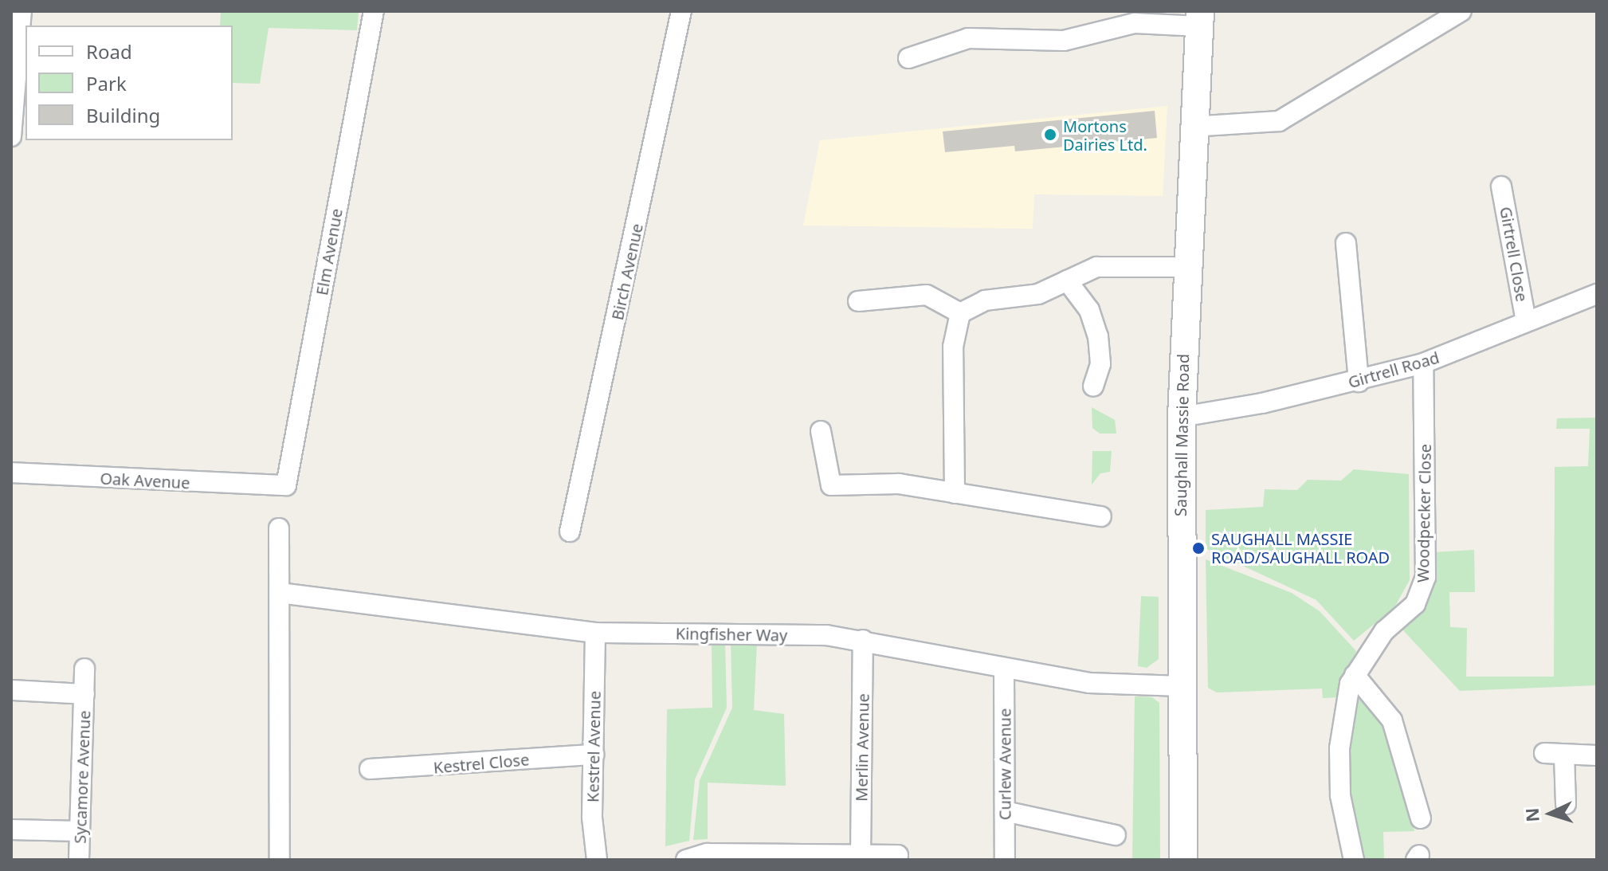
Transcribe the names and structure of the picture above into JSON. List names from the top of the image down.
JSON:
{
  "streets": {
    "main road": ["Saughall Massie Road"],
    "street": [
      "Elm Avenue",
      "Girtrell Close",
      "Birch Avenue",
      "Girtrell Road",
      "Oak Avenue",
      "Woodpecker Close",
      "Kingfisher Way",
      "Kestrel Avenue",
      "Merlin Avenue",
      "Kestrel Close",
      "Curlew Avenue",
      "Sycamore Avenue"
    ]
  },
  "crossings": [
    ["Elm Avenue", "Oak Avenue"],
    ["Girtrell Close", "Girtrell Road"],
    ["Girtrell Road", "Saughall Massie Road"],
    ["Girtrell Road", "Woodpecker Close"],
    ["Saughall Massie Road", "Kingfisher Way"],
    ["Kingfisher Way", "Kestrel Avenue"],
    ["Kingfisher Way", "Merlin Avenue"],
    ["Kingfisher Way", "Curlew Avenue"],
    ["Kestrel Avenue", "Kestrel Close"]
  ],
  "places": ["Mortons Dairies Ltd.", "SAUGHALL MASSIE ROAD/SAUGHALL ROAD"],
  "legend": ["Road", "Park", "Building"],
  "north": "left"
}
